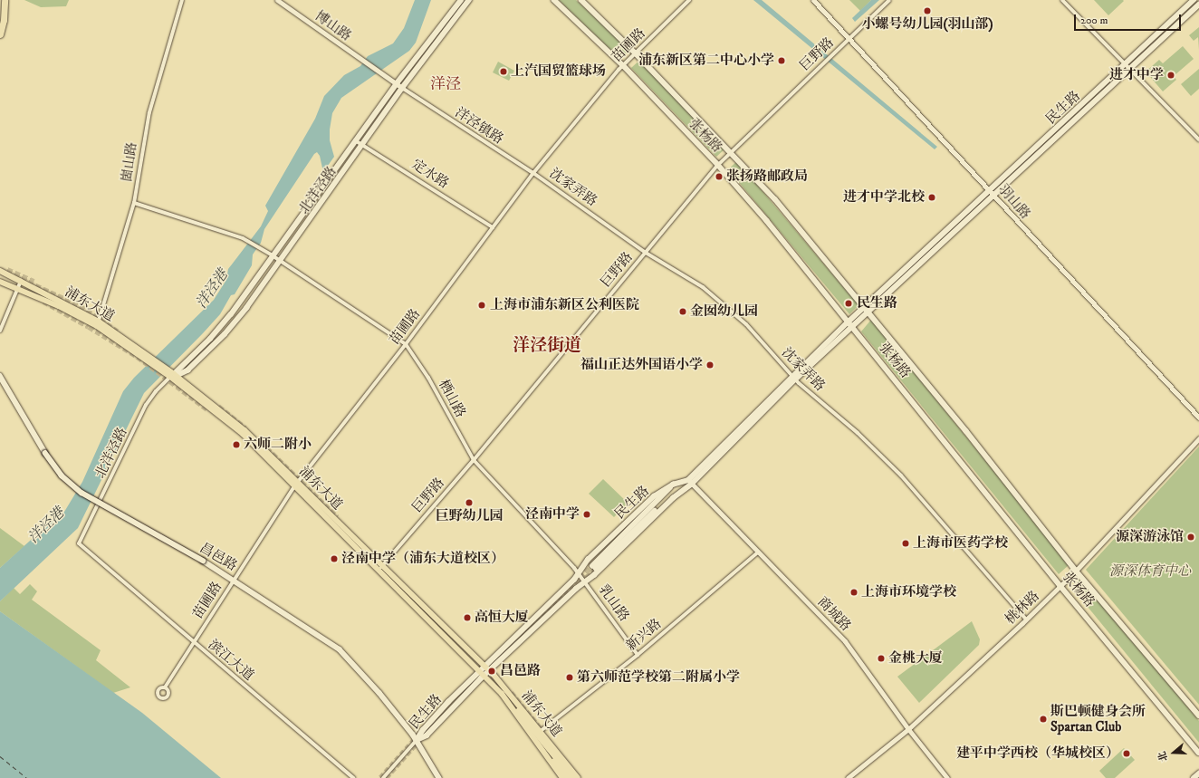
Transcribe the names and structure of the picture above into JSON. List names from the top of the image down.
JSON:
{
  "streets": {
    "main road": [
      "民生路",
      "张杨路",
      "北洋泾路",
      "浦东大道",
      "昌邑路"
    ],
    "street": [
      "博山路",
      "苗圃路",
      "巨野路",
      "洋泾镇路",
      "崮山路",
      "定水路",
      "沈家弄路",
      "羽山路",
      "栖山路",
      "乳山路",
      "桃林路",
      "商城路",
      "新兴路",
      "滨江大道"
    ]
  },
  "crossings": [
    ["博山路", "洋泾镇路"],
    ["苗圃路", "洋泾镇路"],
    ["苗圃路", "张杨路"],
    ["苗圃路", "定水路"],
    ["苗圃路", "沈家弄路"],
    ["苗圃路", "浦东大道"],
    ["苗圃路", "栖山路"],
    ["苗圃路", "昌邑路"],
    ["苗圃路", "滨江大道"],
    ["巨野路", "张杨路"],
    ["巨野路", "沈家弄路"],
    ["巨野路", "羽山路"],
    ["巨野路", "浦东大道"],
    ["巨野路", "栖山路"],
    ["民生路", "张杨路"],
    ["民生路", "沈家弄路"],
    ["民生路", "羽山路"],
    ["民生路", "浦东大道"],
    ["民生路", "栖山路"],
    ["民生路", "昌邑路"],
    ["民生路", "乳山路"],
    ["民生路", "商城路"],
    ["洋泾镇路", "沈家弄路"],
    ["洋泾镇路", "北洋泾路"],
    ["张杨路", "桃林路"],
    ["崮山路", "浦东大道"],
    ["崮山路", "栖山路"],
    ["定水路", "北洋泾路"],
    ["沈家弄路", "桃林路"],
    ["北洋泾路", "浦东大道"],
    ["北洋泾路", "栖山路"],
    ["北洋泾路", "滨江大道"],
    ["浦东大道", "新兴路"],
    ["栖山路", "乳山路"],
    ["乳山路", "新兴路"],
    ["桃林路", "商城路"],
    ["商城路", "新兴路"]
  ],
  "districts": ["洋泾", "洋泾街道"],
  "water": ["洋泾港"],
  "parks": ["源深体育中心"],
  "places": [
    "小螺号幼儿园(羽山部)",
    "浦东新区第二中心小学",
    "上汽国贸篮球场",
    "进才中学",
    "张扬路邮政局",
    "进才中学北校",
    "民生路",
    "上海市浦东新区公利医院",
    "金囡幼儿园",
    "福山正达外国语小学",
    "六师二附小",
    "巨野幼儿园",
    "泾南中学",
    "源深游泳馆",
    "上海市医药学校",
    "泾南中学（浦东大道校区）",
    "上海市环境学校",
    "高恒大厦",
    "金桃大厦",
    "昌邑路",
    "第六师范学校第二附属小学",
    "斯巴顿健身会所 Spartan Club",
    "建平中学西校（华城校区）"
  ],
  "scale_bar": "200 m",
  "north": "left"
}
